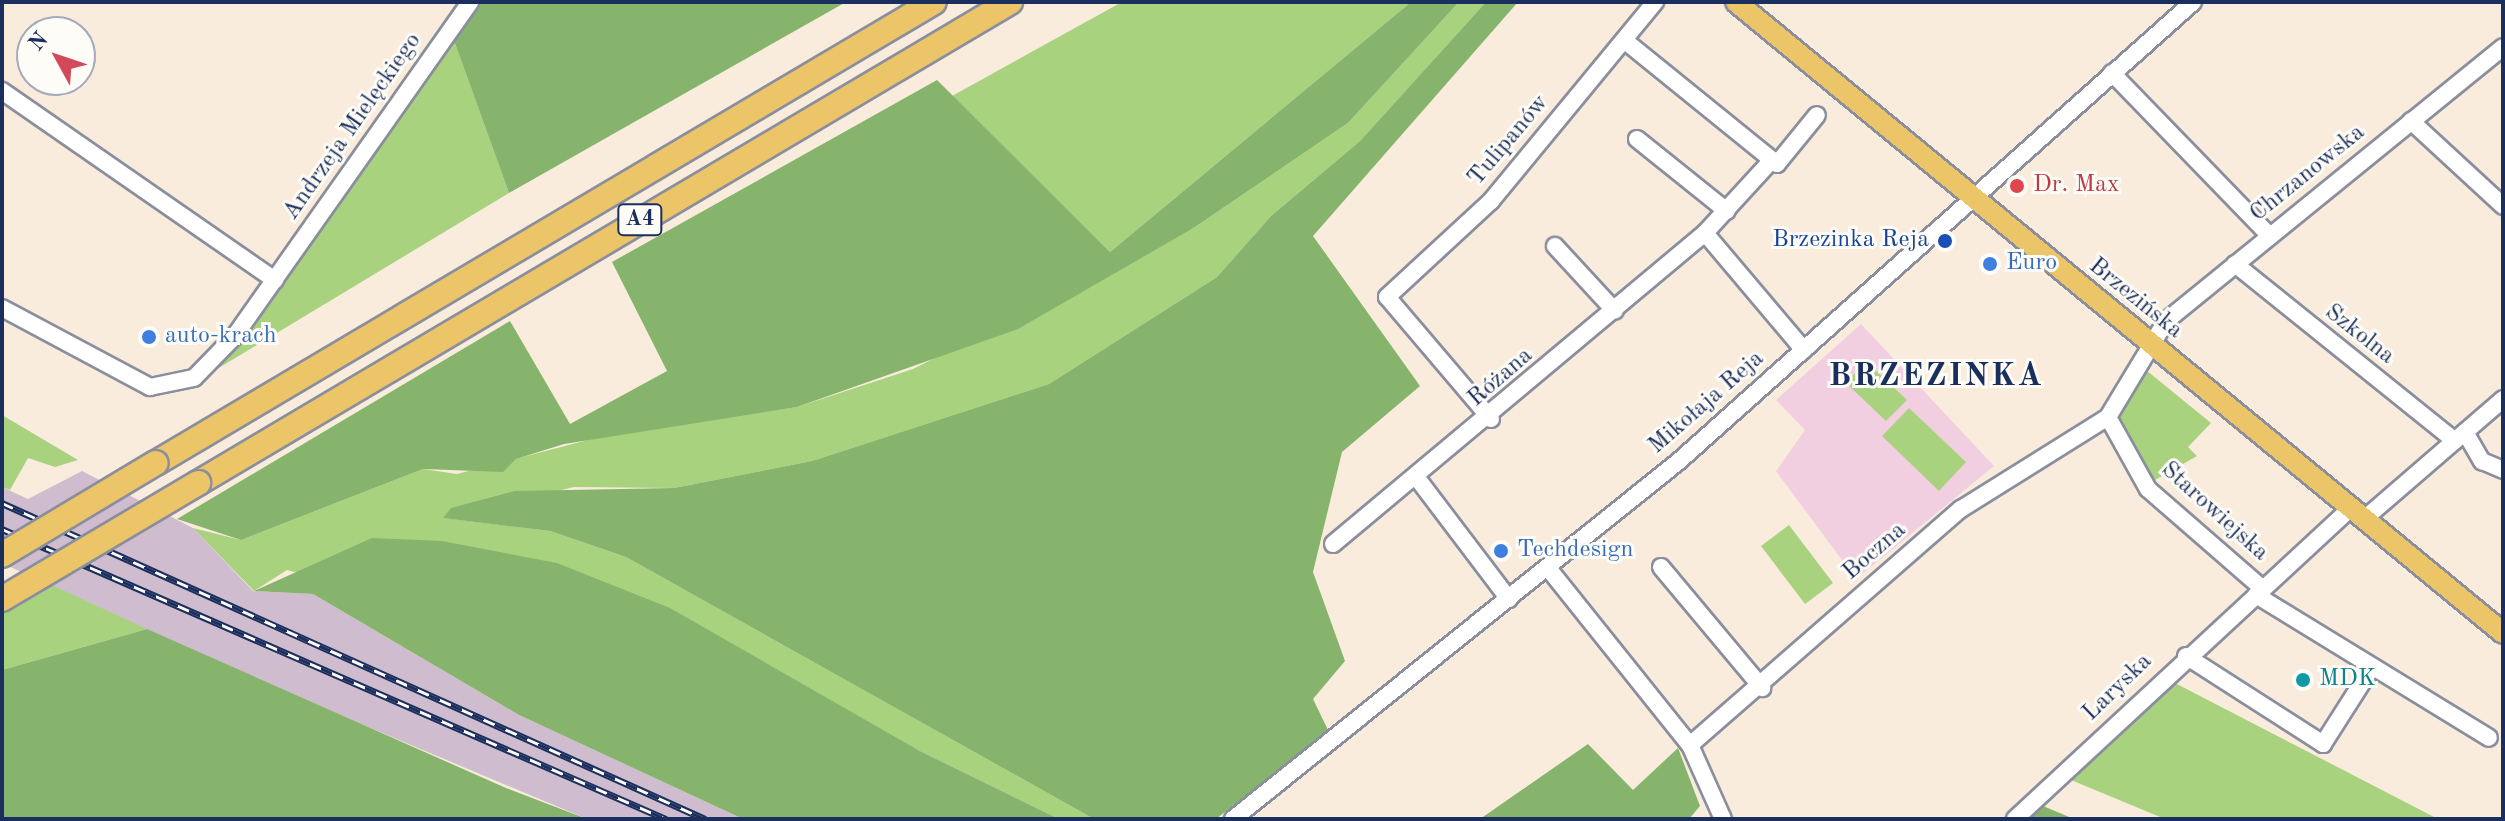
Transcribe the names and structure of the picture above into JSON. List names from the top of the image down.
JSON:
{
  "streets": {
    "highway": ["A4"],
    "main road": ["Brzezińska"],
    "street": [
      "Andrzeja Mielęckiego",
      "Tulipanów",
      "Chrzanowska",
      "Szkolna",
      "Różana",
      "Mikołaja Reja",
      "Starowiejska",
      "Boczna",
      "Laryska"
    ]
  },
  "crossings": [
    ["Tulipanów", "Różana"],
    ["Chrzanowska", "Brzezińska"],
    ["Chrzanowska", "Szkolna"],
    ["Brzezińska", "Mikołaja Reja"],
    ["Brzezińska", "Laryska"],
    ["Szkolna", "Laryska"],
    ["Starowiejska", "Boczna"],
    ["Starowiejska", "Laryska"]
  ],
  "districts": ["BRZEZINKA"],
  "places": [
    "Dr. Max",
    "Brzezinka Reja",
    "Euro",
    "auto-krach",
    "Techdesign",
    "MDK"
  ],
  "north": "top left"
}
